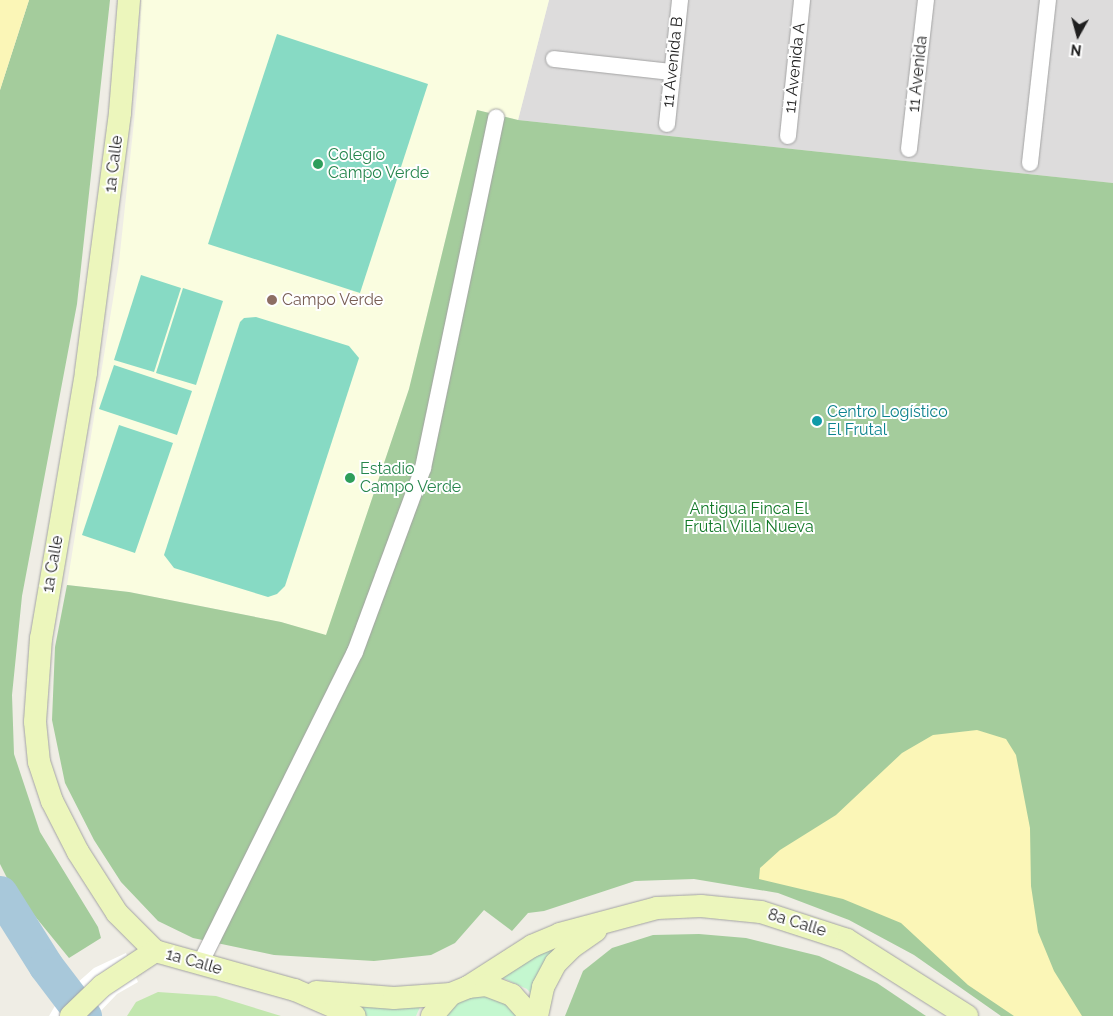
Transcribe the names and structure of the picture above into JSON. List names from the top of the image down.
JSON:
{
  "streets": {
    "main road": ["1a Calle", "8a Calle"],
    "street": ["11 Avenida B", "11 Avenida A", "11 Avenida"]
  },
  "crossings": [
    ["1a Calle", "8a Calle"]
  ],
  "parks": ["Antigua Finca El Frutal Villa Nueva"],
  "places": [
    "Colegio Campo Verde",
    "Campo Verde",
    "Centro Logístico El Frutal",
    "Estadio Campo Verde"
  ],
  "north": "bottom"
}
